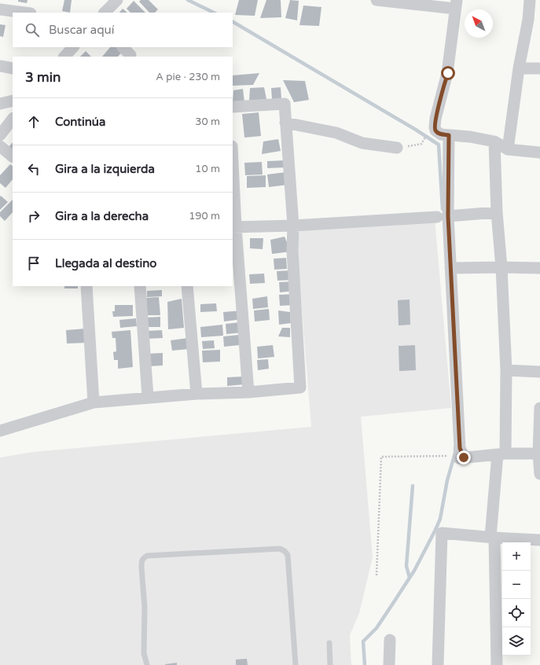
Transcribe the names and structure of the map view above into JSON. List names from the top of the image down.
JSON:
{
  "north": "top left",
  "page": {
    "search": "Buscar aquí",
    "heading": ["3 min", "A pie · 230 m"],
    "list": [
      ["Continúa", "30 m"],
      ["Gira a la izquierda", "10 m"],
      ["Gira a la derecha", "190 m"],
      "Llegada al destino"
    ],
    "map_buttons": ["+", "−"]
  }
}
